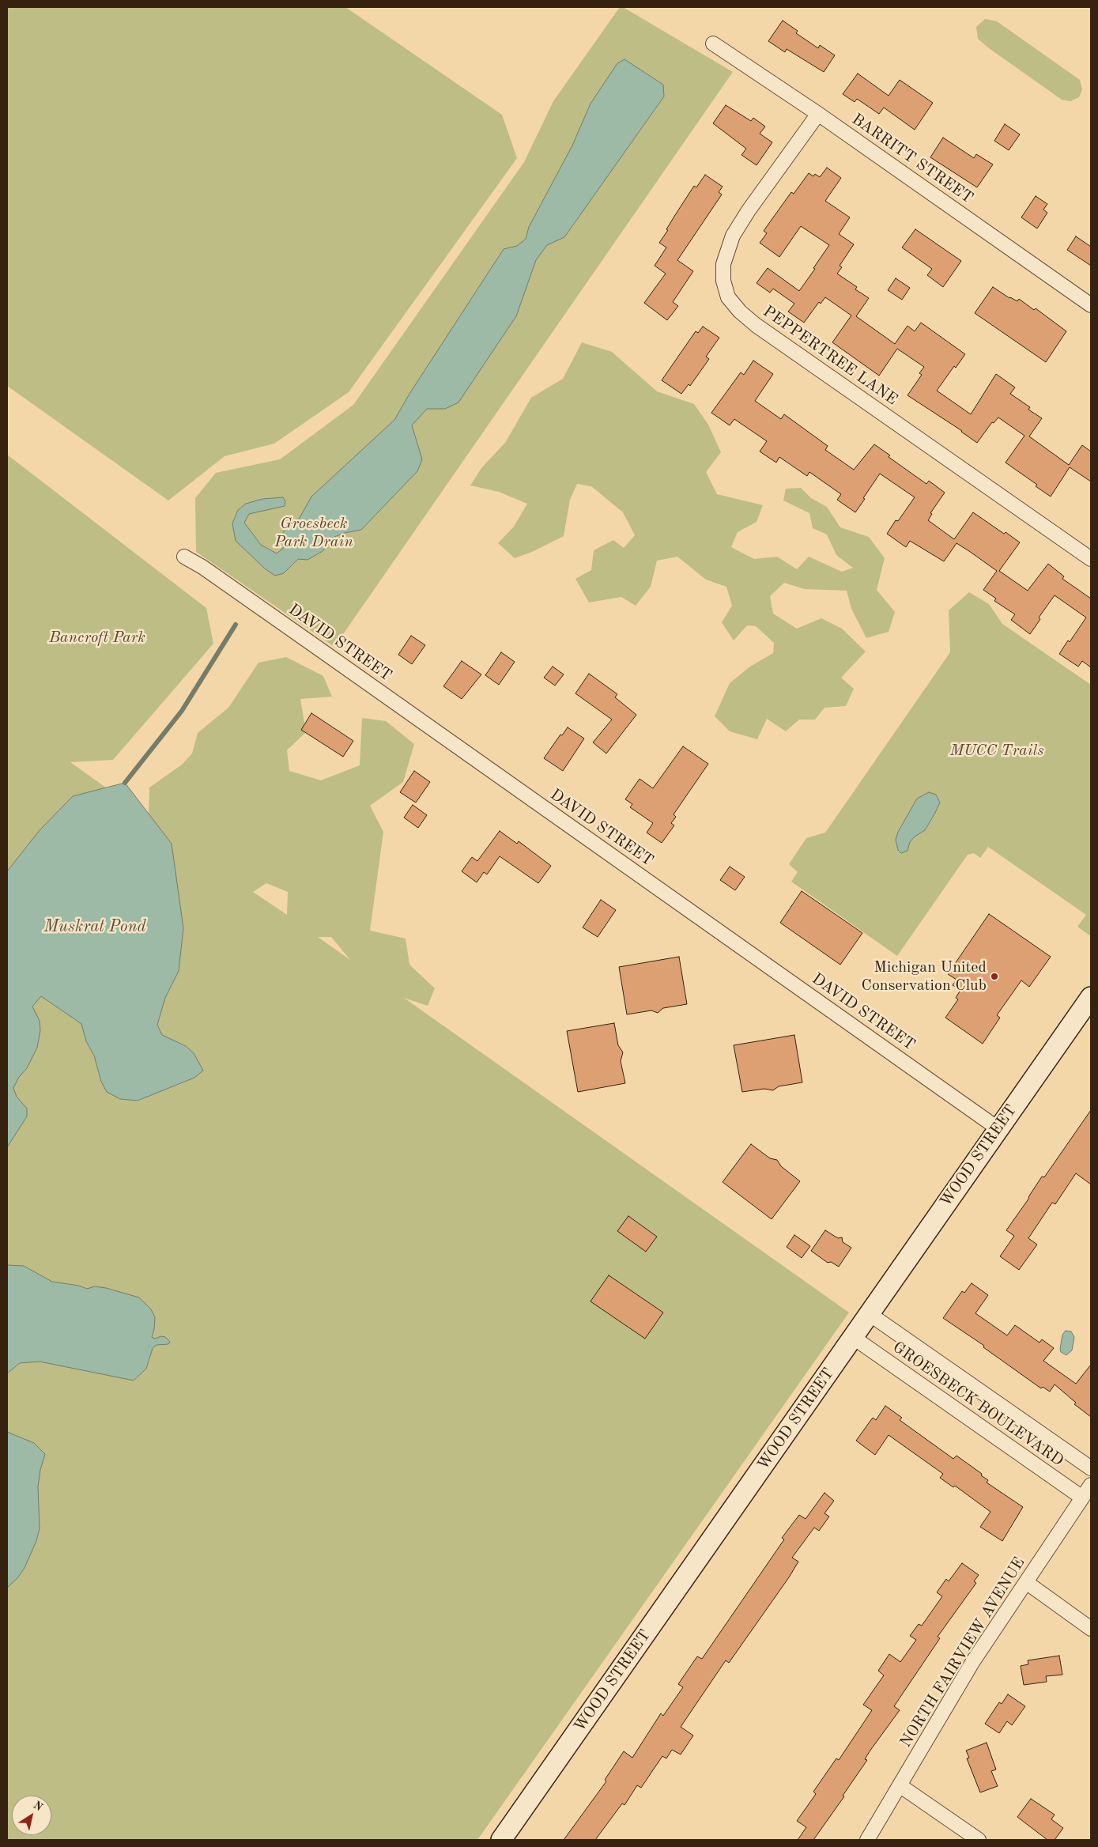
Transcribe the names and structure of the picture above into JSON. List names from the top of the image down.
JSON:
{
  "streets": {
    "street": [
      "BARRITT STREET",
      "PEPPERTREE LANE",
      "DAVID STREET",
      "WOOD STREET",
      "GROESBECK BOULEVARD",
      "NORTH FAIRVIEW AVENUE"
    ]
  },
  "crossings": [
    ["BARRITT STREET", "PEPPERTREE LANE"],
    ["DAVID STREET", "WOOD STREET"],
    ["WOOD STREET", "GROESBECK BOULEVARD"],
    ["GROESBECK BOULEVARD", "NORTH FAIRVIEW AVENUE"]
  ],
  "water": ["Muskrat Pond"],
  "parks": ["Groesbeck Park Drain", "Bancroft Park", "MUCC Trails"],
  "places": ["Michigan United Conservation Club"],
  "north": "top right"
}
